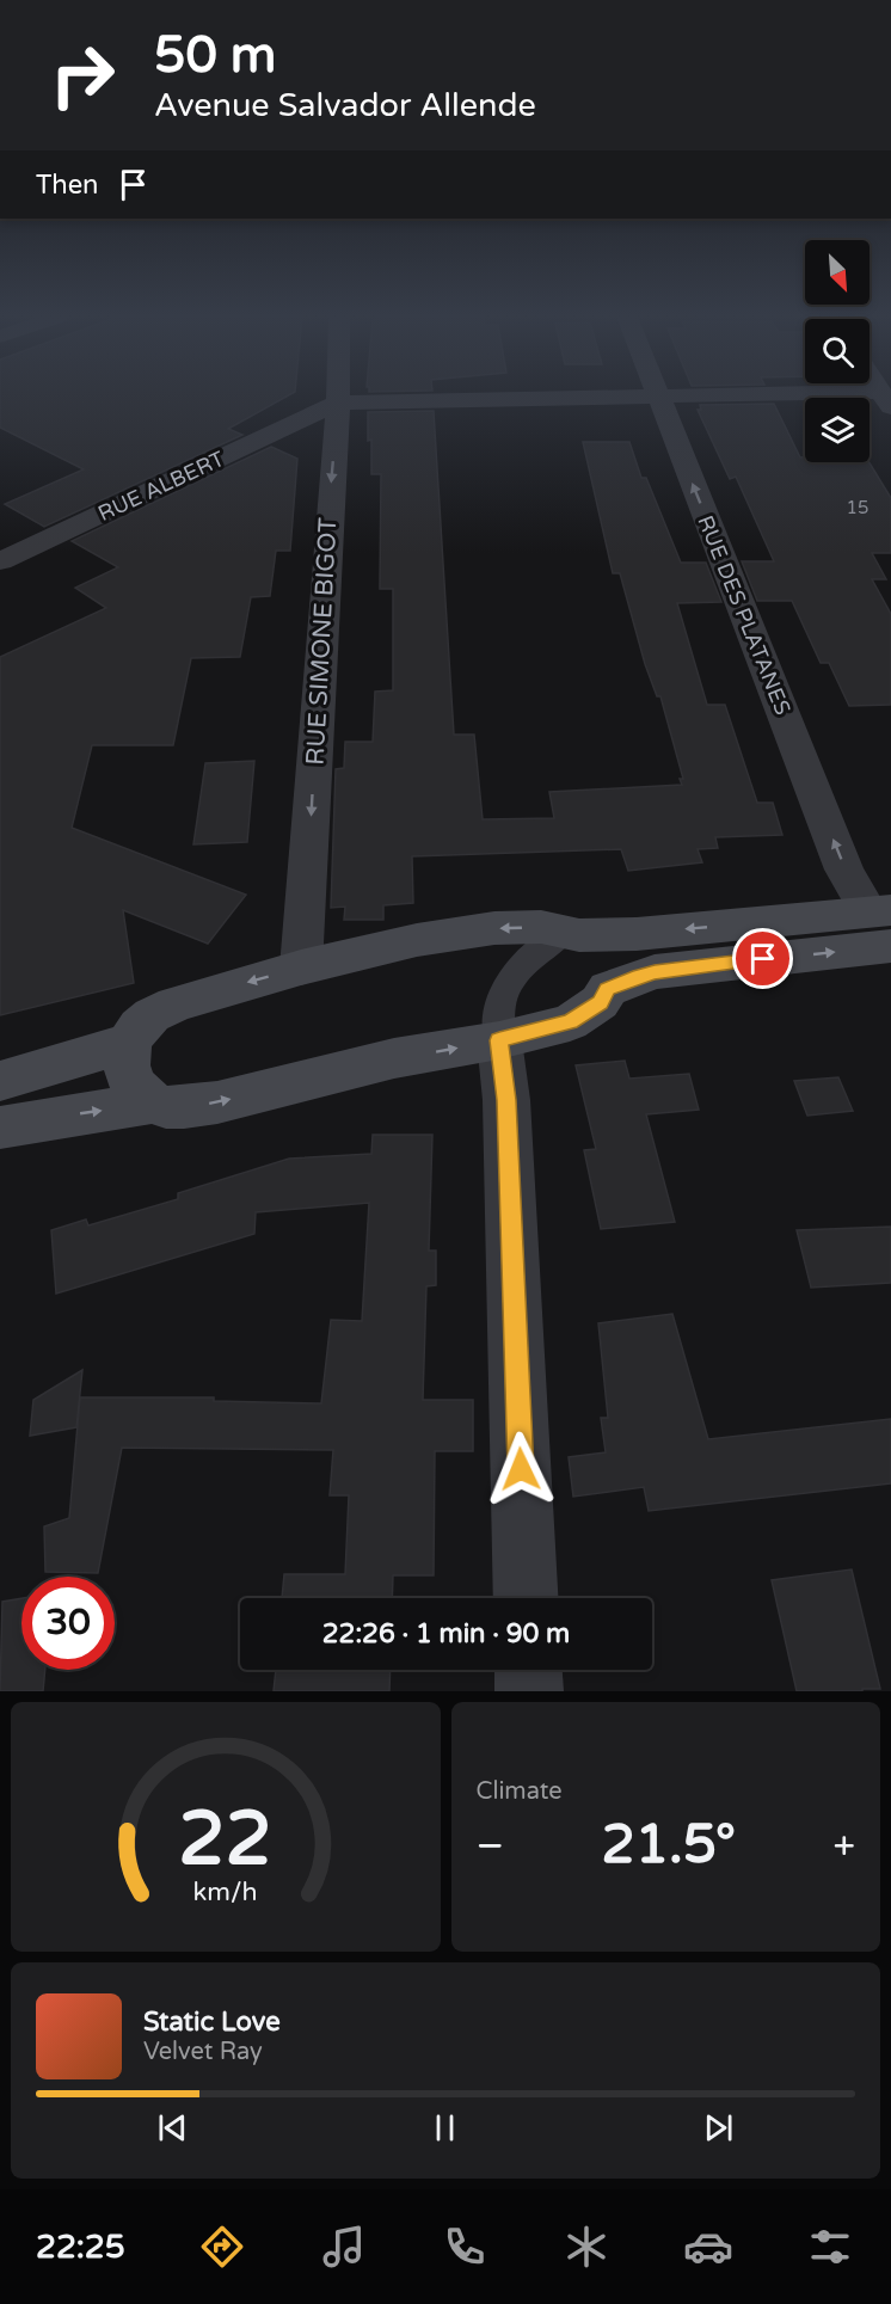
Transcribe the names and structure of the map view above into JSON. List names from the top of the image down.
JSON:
{
  "streets": {
    "street": ["RUE ALBERT", "RUE DES PLATANES", "RUE SIMONE BIGOT"]
  },
  "crossings": [
    ["RUE ALBERT", "RUE DES PLATANES"],
    ["RUE ALBERT", "RUE SIMONE BIGOT"]
  ],
  "one_way": ["RUE DES PLATANES", "RUE SIMONE BIGOT"],
  "house_numbers": ["15"],
  "north": "bottom right",
  "page": {
    "turn": ["50 m", "Avenue Salvador Allende"],
    "then": "Then",
    "limit": "30",
    "trip": "22:26 · 1 min · 90 m",
    "tile": "Climate",
    "heat": ["−", "21.5°", "+"],
    "song": ["Static Love", "Velvet Ray"],
    "tabs": "22:25",
    "gauge": ["22", "km/h"]
  }
}
